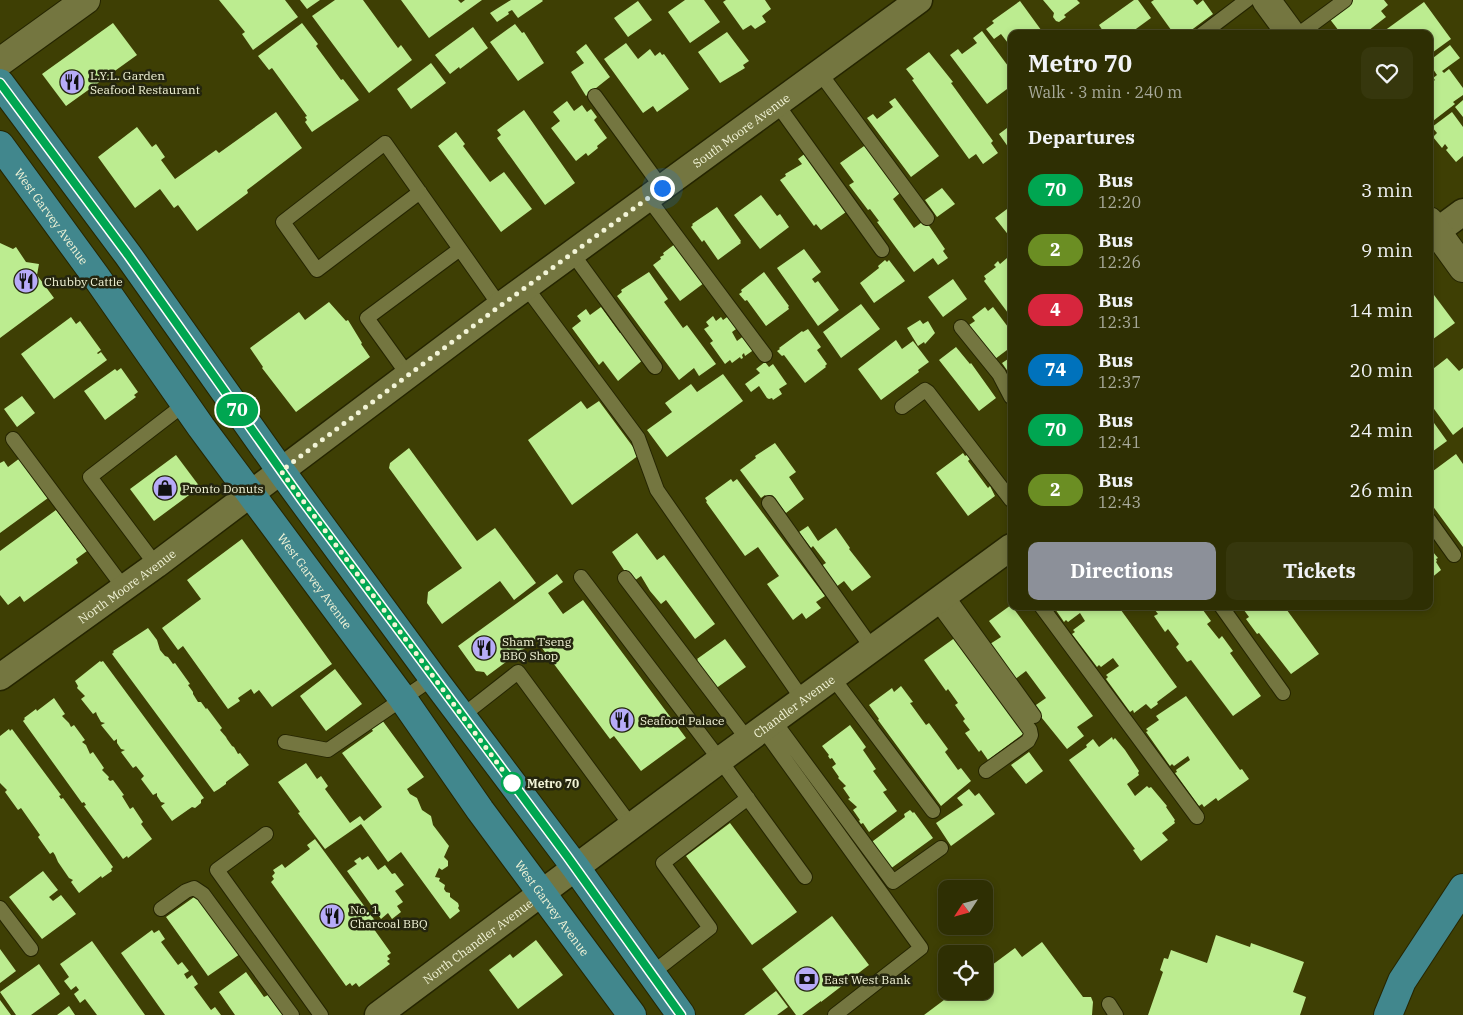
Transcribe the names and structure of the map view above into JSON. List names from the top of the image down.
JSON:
{
  "streets": {
    "main road": ["West Garvey Avenue"],
    "street": [
      "South Moore Avenue",
      "North Moore Avenue",
      "Chandler Avenue",
      "North Chandler Avenue"
    ]
  },
  "crossings": [
    ["South Moore Avenue", "West Garvey Avenue"],
    ["South Moore Avenue", "North Moore Avenue"],
    ["West Garvey Avenue", "North Moore Avenue"],
    ["West Garvey Avenue", "North Chandler Avenue"],
    ["Chandler Avenue", "North Chandler Avenue"]
  ],
  "places": {
    "restaurant": [
      "L.Y.L. Garden Seafood Restaurant",
      "Chubby Cattle",
      "Sham Tseng BBQ Shop",
      "Seafood Palace",
      "No. 1 Charcoal BBQ"
    ],
    "shop": ["Pronto Donuts"],
    "other": ["Metro 70"],
    "bank": ["East West Bank"]
  },
  "lines": ["bus line 70"],
  "north": "bottom left",
  "page": {
    "on_map": "70",
    "heading": [
      ["Metro 70", "Walk · 3 min · 240 m"],
      "Departures"
    ],
    "list": [
      {
        "mark": "70",
        "name": "Bus",
        "note": "12:20",
        "value": "3 min"
      },
      {
        "mark": "2",
        "name": "Bus",
        "note": "12:26",
        "value": "9 min"
      },
      {
        "mark": "4",
        "name": "Bus",
        "note": "12:31",
        "value": "14 min"
      },
      {
        "mark": "74",
        "name": "Bus",
        "note": "12:37",
        "value": "20 min"
      },
      {
        "mark": "70",
        "name": "Bus",
        "note": "12:41",
        "value": "24 min"
      },
      {
        "mark": "2",
        "name": "Bus",
        "note": "12:43",
        "value": "26 min"
      }
    ],
    "buttons": ["Directions", "Tickets"]
  }
}
